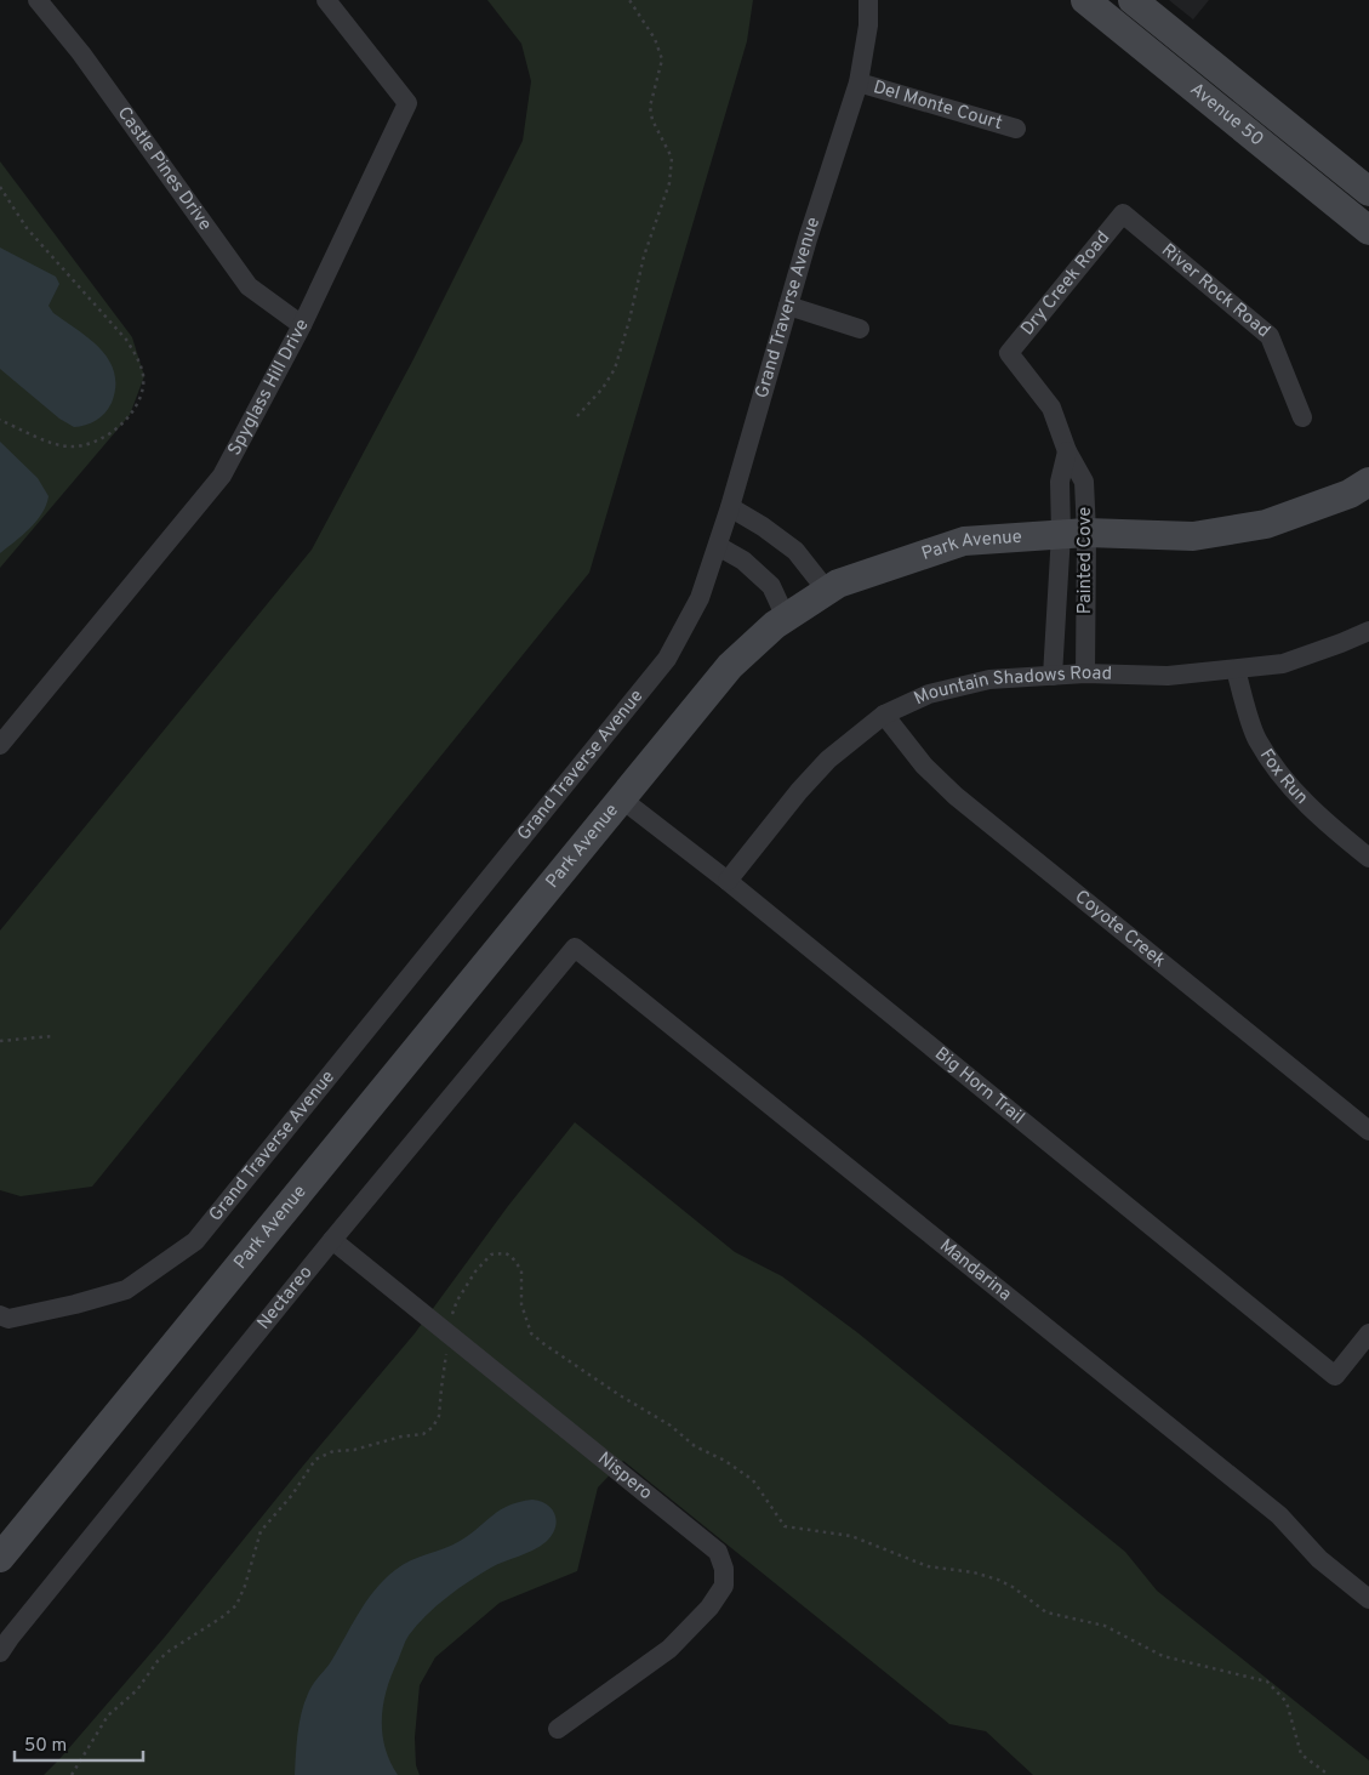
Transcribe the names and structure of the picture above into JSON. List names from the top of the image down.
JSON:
{
  "streets": {
    "street": [
      "Del Monte Court",
      "Avenue 50",
      "Castle Pines Drive",
      "Dry Creek Road",
      "River Rock Road",
      "Grand Traverse Avenue",
      "Spyglass Hill Drive",
      "Park Avenue",
      "Painted Cove",
      "Mountain Shadows Road",
      "Fox Run",
      "Coyote Creek",
      "Big Horn Trail",
      "Mandarina",
      "Nectareo",
      "Nispero"
    ]
  },
  "crossings": [
    ["Del Monte Court", "Grand Traverse Avenue"],
    ["Castle Pines Drive", "Spyglass Hill Drive"],
    ["Dry Creek Road", "River Rock Road"],
    ["Dry Creek Road", "Painted Cove"],
    ["Park Avenue", "Painted Cove"],
    ["Park Avenue", "Big Horn Trail"],
    ["Painted Cove", "Mountain Shadows Road"],
    ["Mountain Shadows Road", "Fox Run"],
    ["Mountain Shadows Road", "Coyote Creek"],
    ["Mountain Shadows Road", "Big Horn Trail"],
    ["Mandarina", "Nectareo"],
    ["Nectareo", "Nispero"]
  ],
  "scale_bar": "50 m"
}
